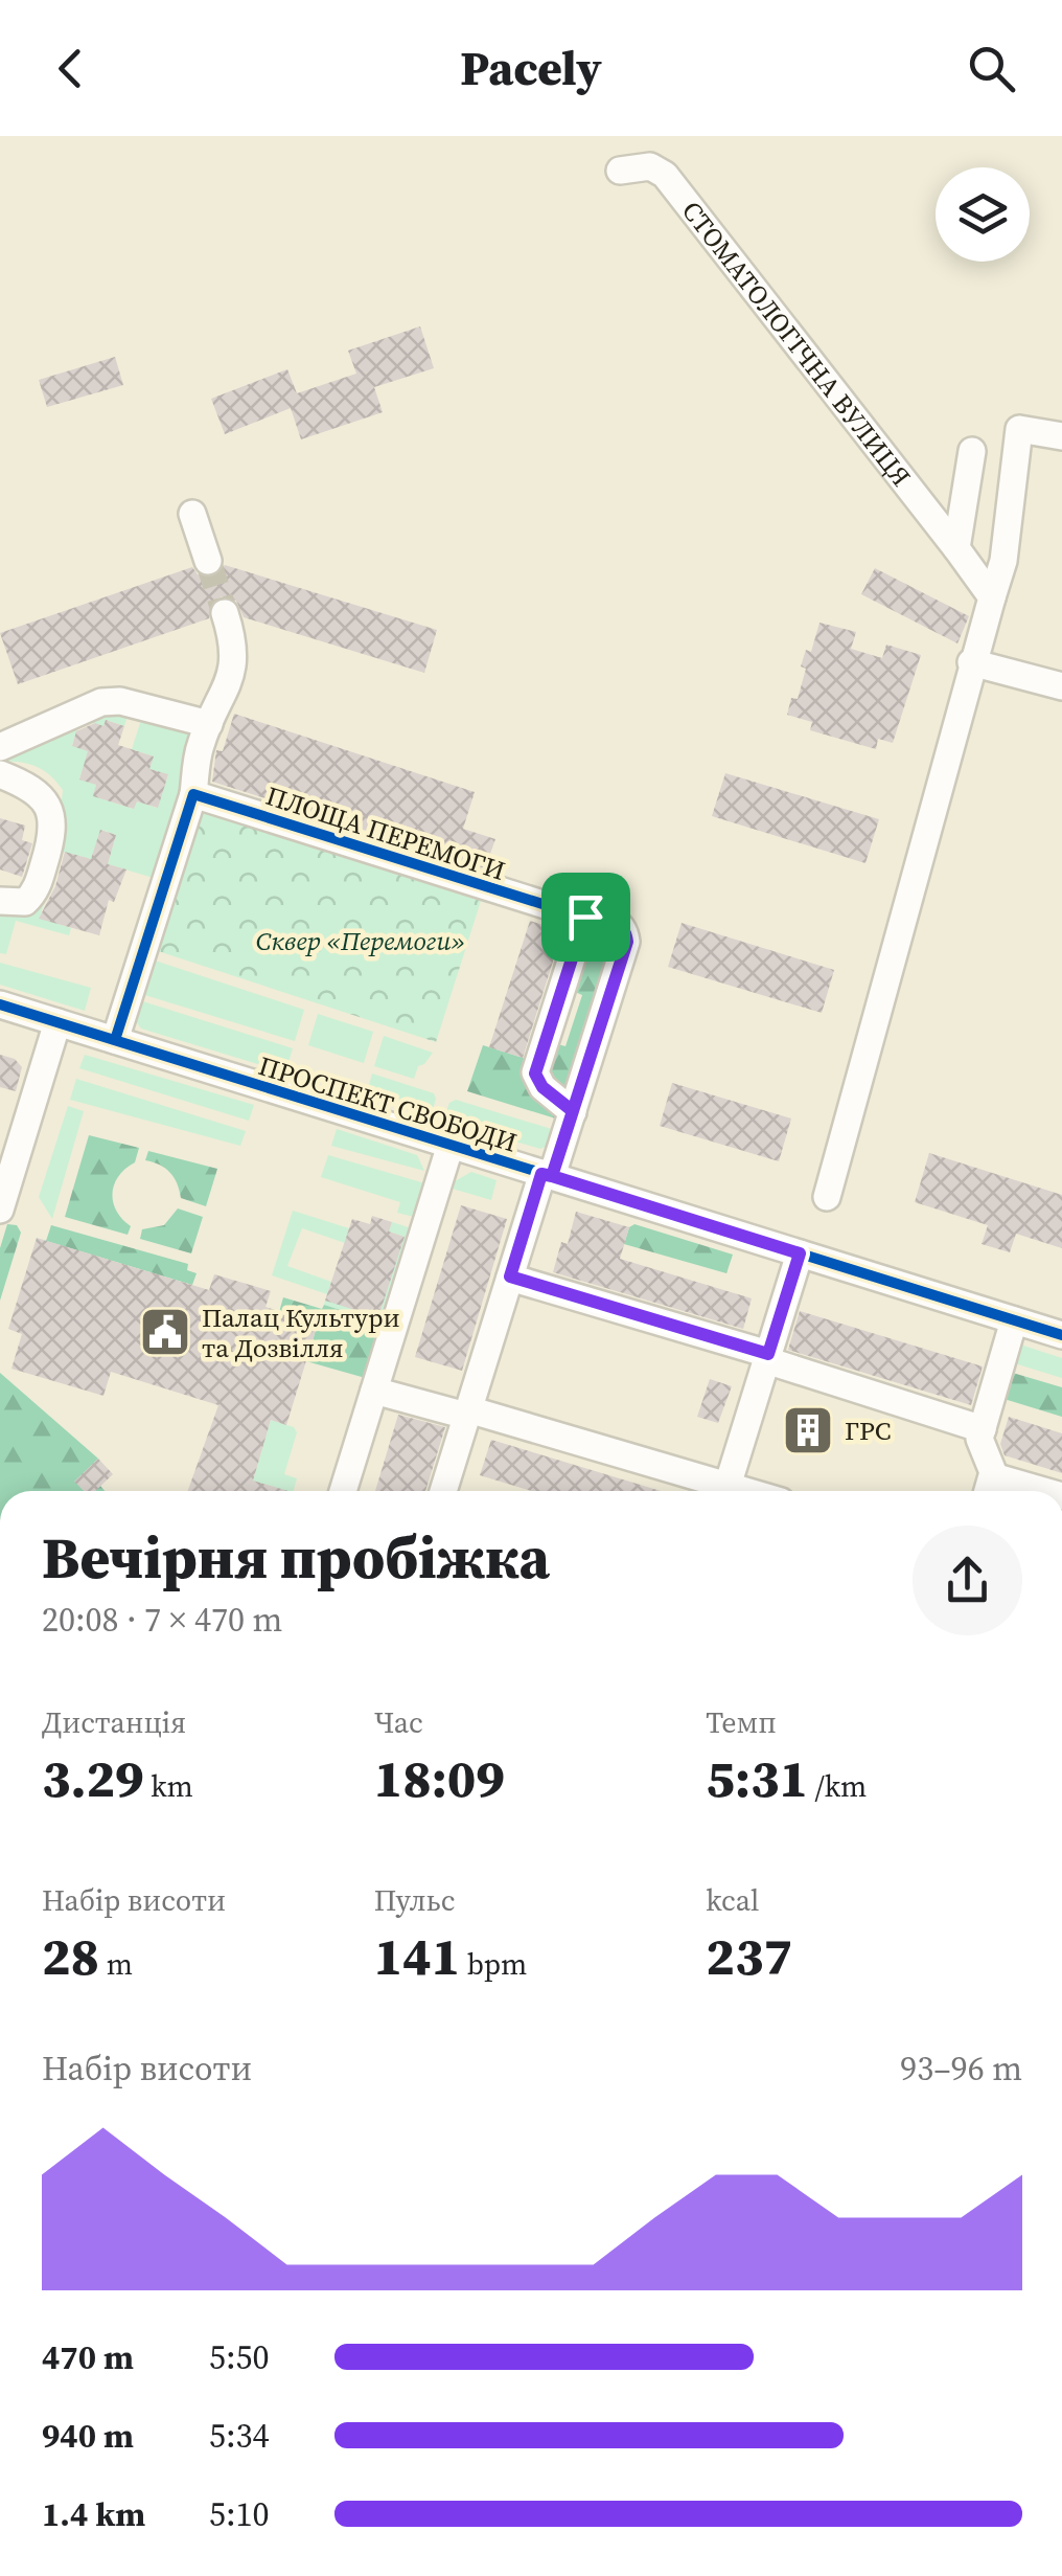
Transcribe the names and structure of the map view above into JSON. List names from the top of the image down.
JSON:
{
  "streets": {
    "street": ["СТОМАТОЛОГІЧНА ВУЛИЦЯ", "ПЛОЩА ПЕРЕМОГИ", "ПРОСПЕКТ СВОБОДИ"]
  },
  "crossings": [
    ["ПЛОЩА ПЕРЕМОГИ", "ПРОСПЕКТ СВОБОДИ"]
  ],
  "parks": ["Сквер «Перемоги»"],
  "places": {
    "public building": ["Палац Культури та Дозвілля"],
    "building": ["ГРС"]
  },
  "page": {
    "header": "Pacely",
    "heading": ["Вечірня пробіжка", "20:08 · 7 × 470 m"],
    "stats": [
      ["Дистанція", "3.29 km"],
      ["Час", "18:09"],
      ["Темп", "5:31 /km"],
      ["Набір висоти", "28 m"],
      ["Пульс", "141 bpm"],
      ["kcal", "237"]
    ],
    "chart": ["Набір висоти", "93–96 m"],
    "list": [
      {
        "name": "470 m",
        "note": "5:50"
      },
      {
        "name": "940 m",
        "note": "5:34"
      },
      {
        "name": "1.4 km",
        "note": "5:10"
      }
    ]
  }
}
